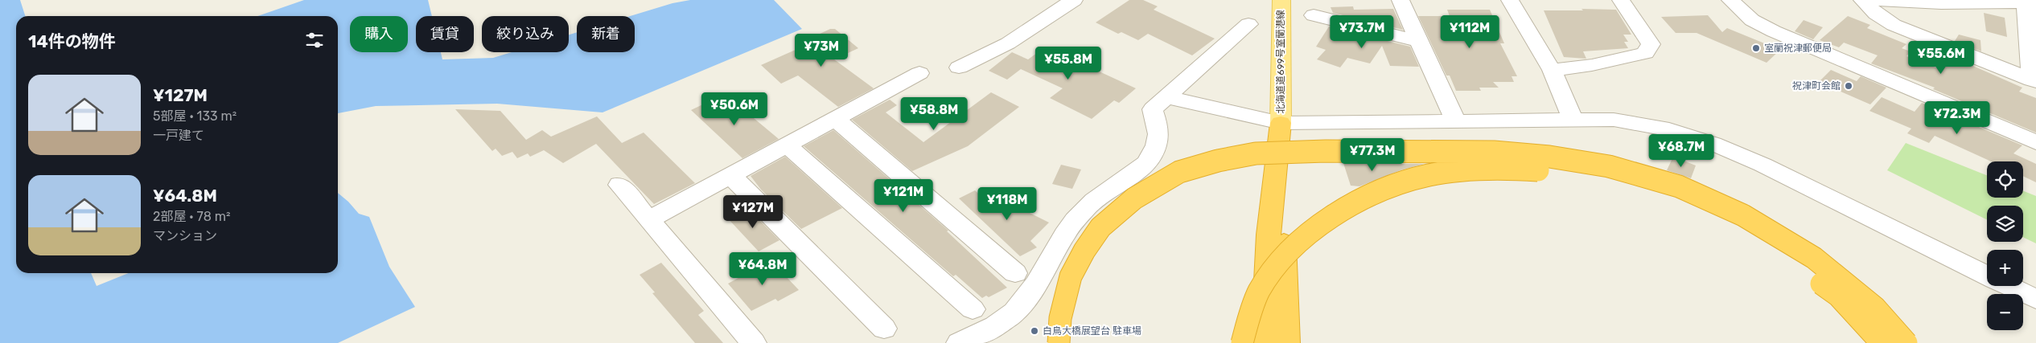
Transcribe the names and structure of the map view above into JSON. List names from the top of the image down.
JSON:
{
  "streets": {
    "main road": ["北海道道699号室蘭港線"]
  },
  "places": ["室蘭祝津郵便局", "祝津町会館", "白鳥大橋展望台 駐車場"],
  "page": {
    "price": [
      "¥73.7M",
      "¥112M",
      "¥73M",
      "¥55.6M",
      "¥55.8M",
      "¥50.6M",
      "¥58.8M",
      "¥72.3M",
      "¥68.7M",
      "¥77.3M",
      "¥121M",
      "¥118M",
      "¥127M",
      "¥64.8M"
    ],
    "chip": [
      "購入",
      "賃貸",
      "絞り込み",
      "新着"
    ],
    "heading": "14件の物件",
    "list": [
      {
        "name": "¥127M",
        "note": "5部屋 · 133 m² · 一戸建て"
      },
      {
        "name": "¥64.8M",
        "note": "2部屋 · 78 m² · マンション"
      }
    ],
    "map_buttons": ["+", "−"]
  }
}
